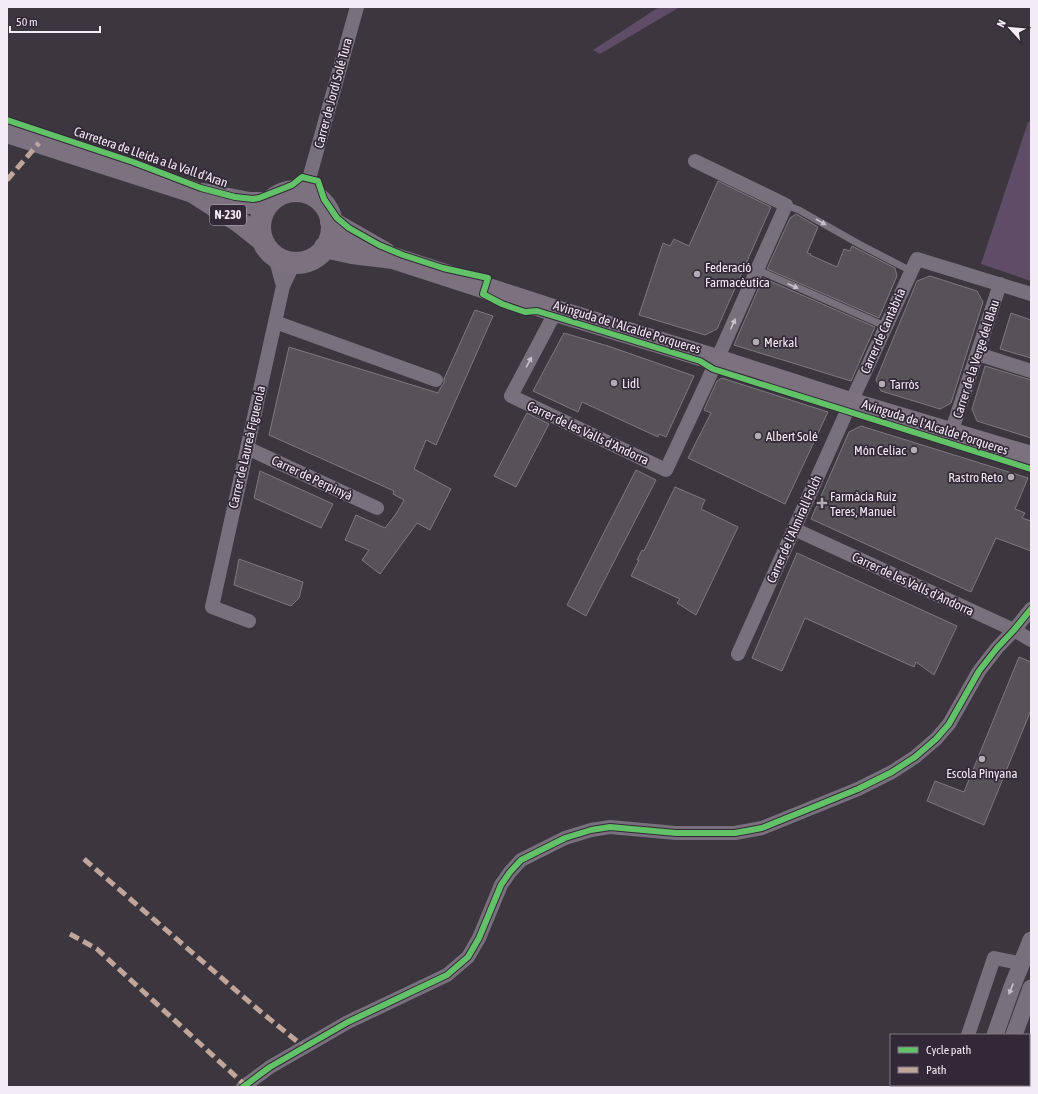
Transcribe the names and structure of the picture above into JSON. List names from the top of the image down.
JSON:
{
  "streets": {
    "main road": ["Carretera de Lleida a la Vall d'Aran", "N-230", "Avinguda de l'Alcalde Porqueres"],
    "street": [
      "Carrer de Jordi Solé Tura",
      "Carrer de Cantàbria",
      "Carrer de la Verge del Blau",
      "Carrer de les Valls d'Andorra",
      "Carrer de Laureà Figuerola",
      "Carrer de Perpinyà",
      "Carrer de l'Almirall Folch"
    ]
  },
  "crossings": [
    ["Carretera de Lleida a la Vall d'Aran", "N-230"],
    ["Carretera de Lleida a la Vall d'Aran", "Carrer de Laureà Figuerola"],
    ["N-230", "Carrer de Laureà Figuerola"],
    ["Avinguda de l'Alcalde Porqueres", "Carrer de Cantàbria"],
    ["Avinguda de l'Alcalde Porqueres", "Carrer de la Verge del Blau"],
    ["Avinguda de l'Alcalde Porqueres", "Carrer de les Valls d'Andorra"],
    ["Avinguda de l'Alcalde Porqueres", "Carrer de l'Almirall Folch"],
    ["Carrer de Cantàbria", "Carrer de l'Almirall Folch"],
    ["Carrer de les Valls d'Andorra", "Carrer de l'Almirall Folch"],
    ["Carrer de Laureà Figuerola", "Carrer de Perpinyà"]
  ],
  "places": {
    "other": [
      "Federació Farmacèutica",
      "Merkal",
      "Lidl",
      "Tarròs",
      "Albert Solé",
      "Món Celíac",
      "Rastro Reto",
      "Escola Pinyana"
    ],
    "health": ["Farmàcia Ruiz Teres, Manuel"]
  },
  "legend": ["Cycle path", "Path"],
  "scale_bar": "50 m",
  "north": "top left"
}
